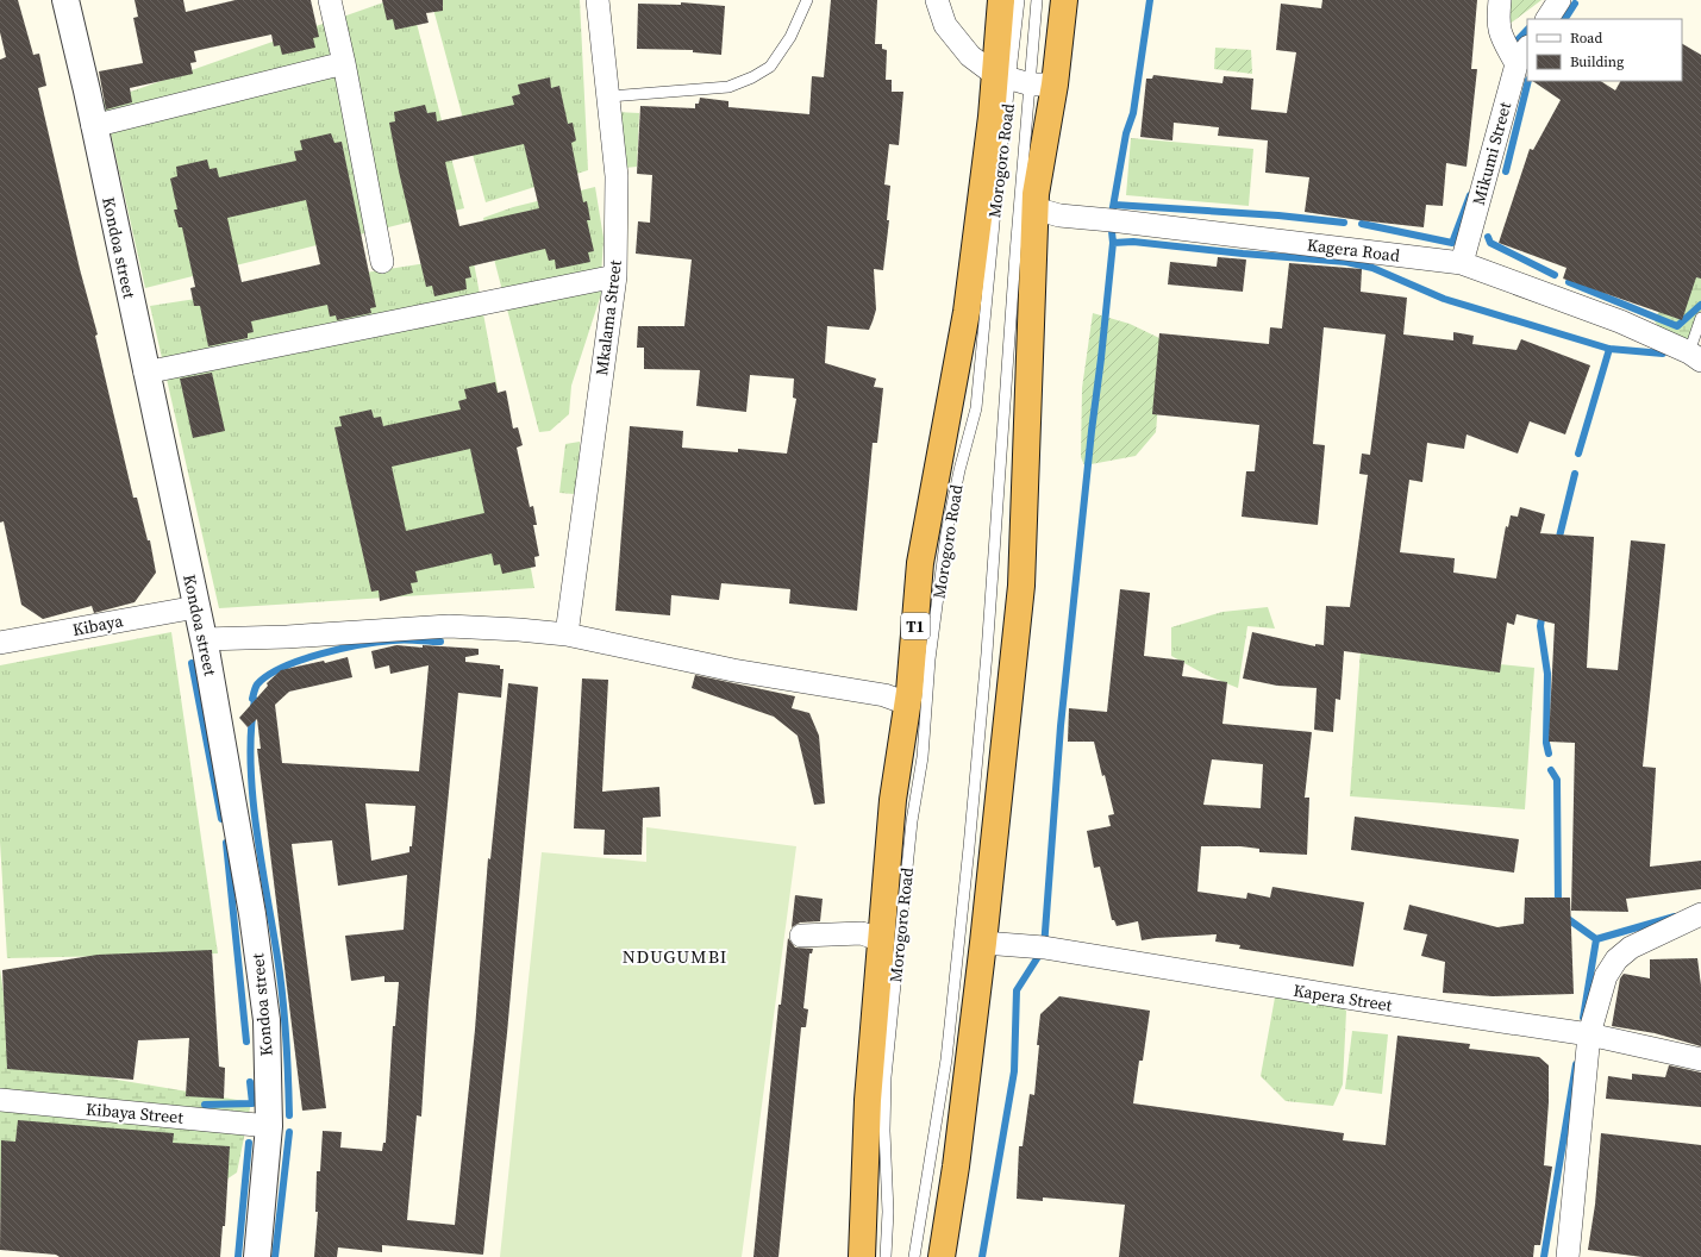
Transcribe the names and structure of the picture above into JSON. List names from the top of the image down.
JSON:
{
  "streets": {
    "highway": ["Morogoro Road", "T1"],
    "street": [
      "Mikumi Street",
      "Kondoa street",
      "Kagera Road",
      "Mkalama Street",
      "Kibaya",
      "Kapera Street",
      "Kibaya Street"
    ]
  },
  "crossings": [
    ["Mikumi Street", "Kagera Road"],
    ["Morogoro Road", "Kagera Road"],
    ["Morogoro Road", "Kapera Street"],
    ["Kondoa street", "Kibaya"],
    ["Kondoa street", "Kibaya Street"]
  ],
  "districts": ["NDUGUMBI"],
  "legend": ["Road", "Building"]
}
